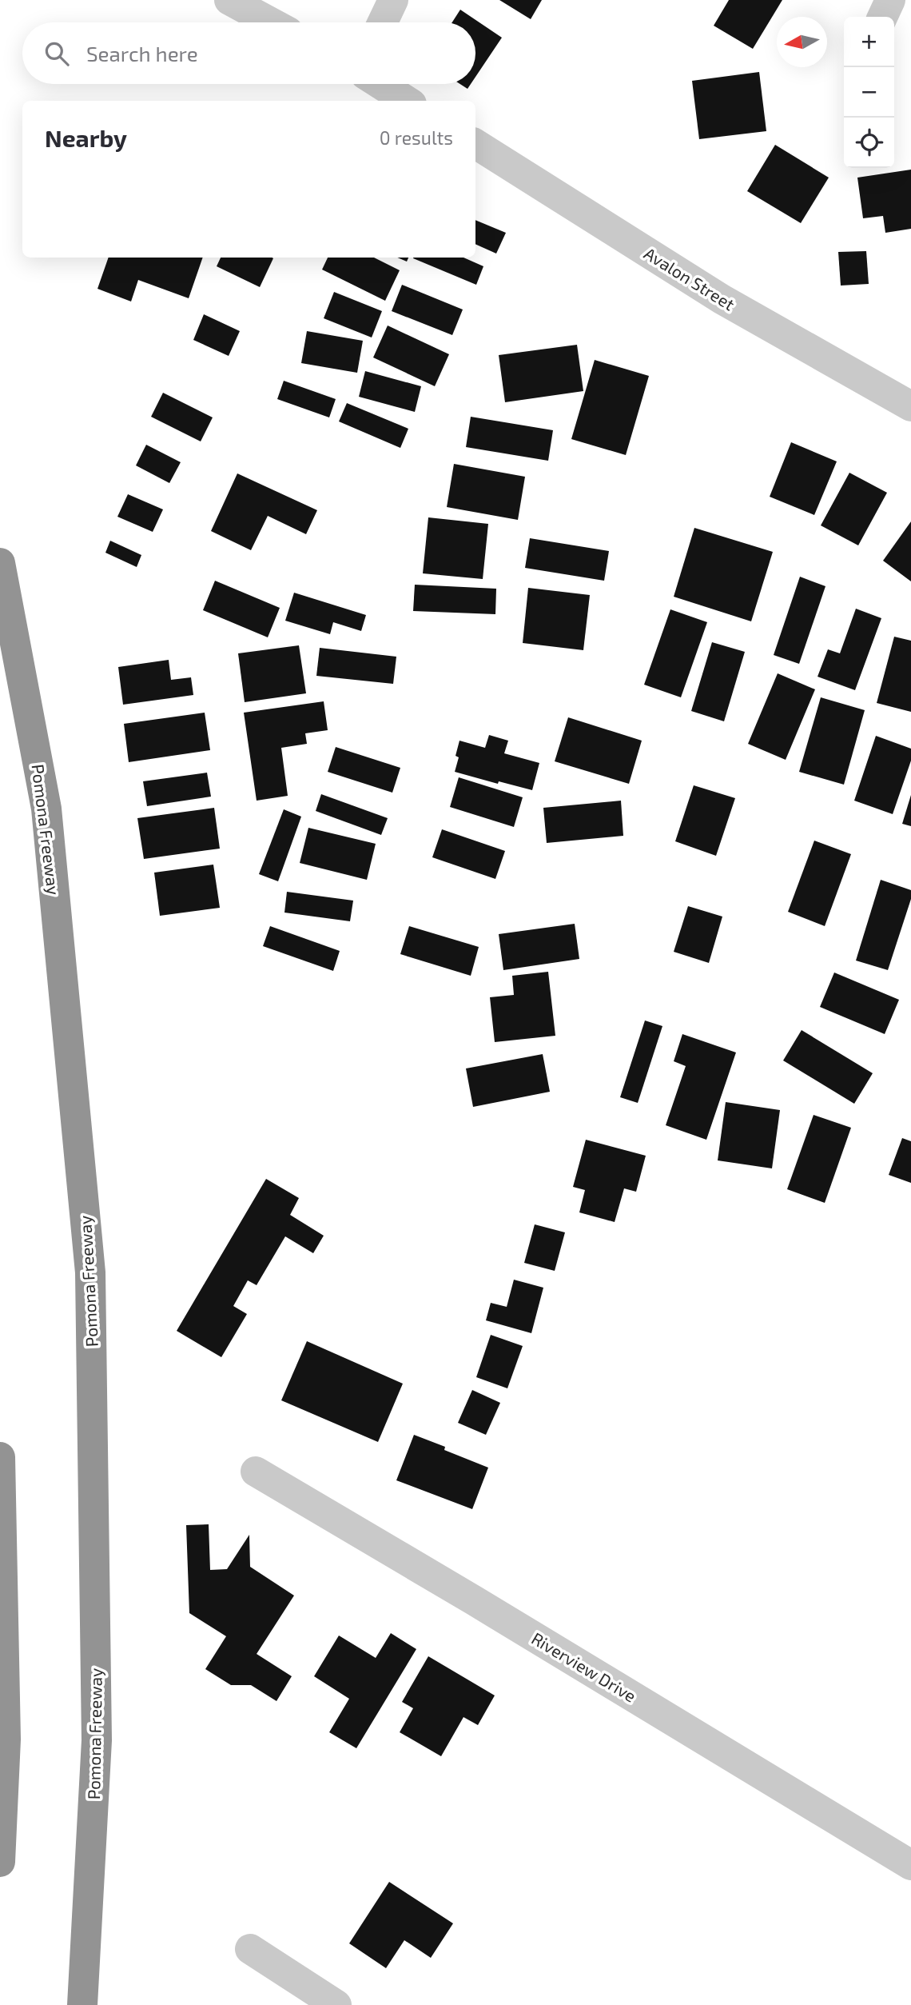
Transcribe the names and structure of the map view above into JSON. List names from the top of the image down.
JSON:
{
  "streets": {
    "highway": ["Pomona Freeway"],
    "street": ["Avalon Street", "Riverview Drive"]
  },
  "north": "left",
  "page": {
    "map_buttons": ["+", "−"],
    "search": "Search here",
    "heading": ["Nearby", "0 results"]
  }
}
